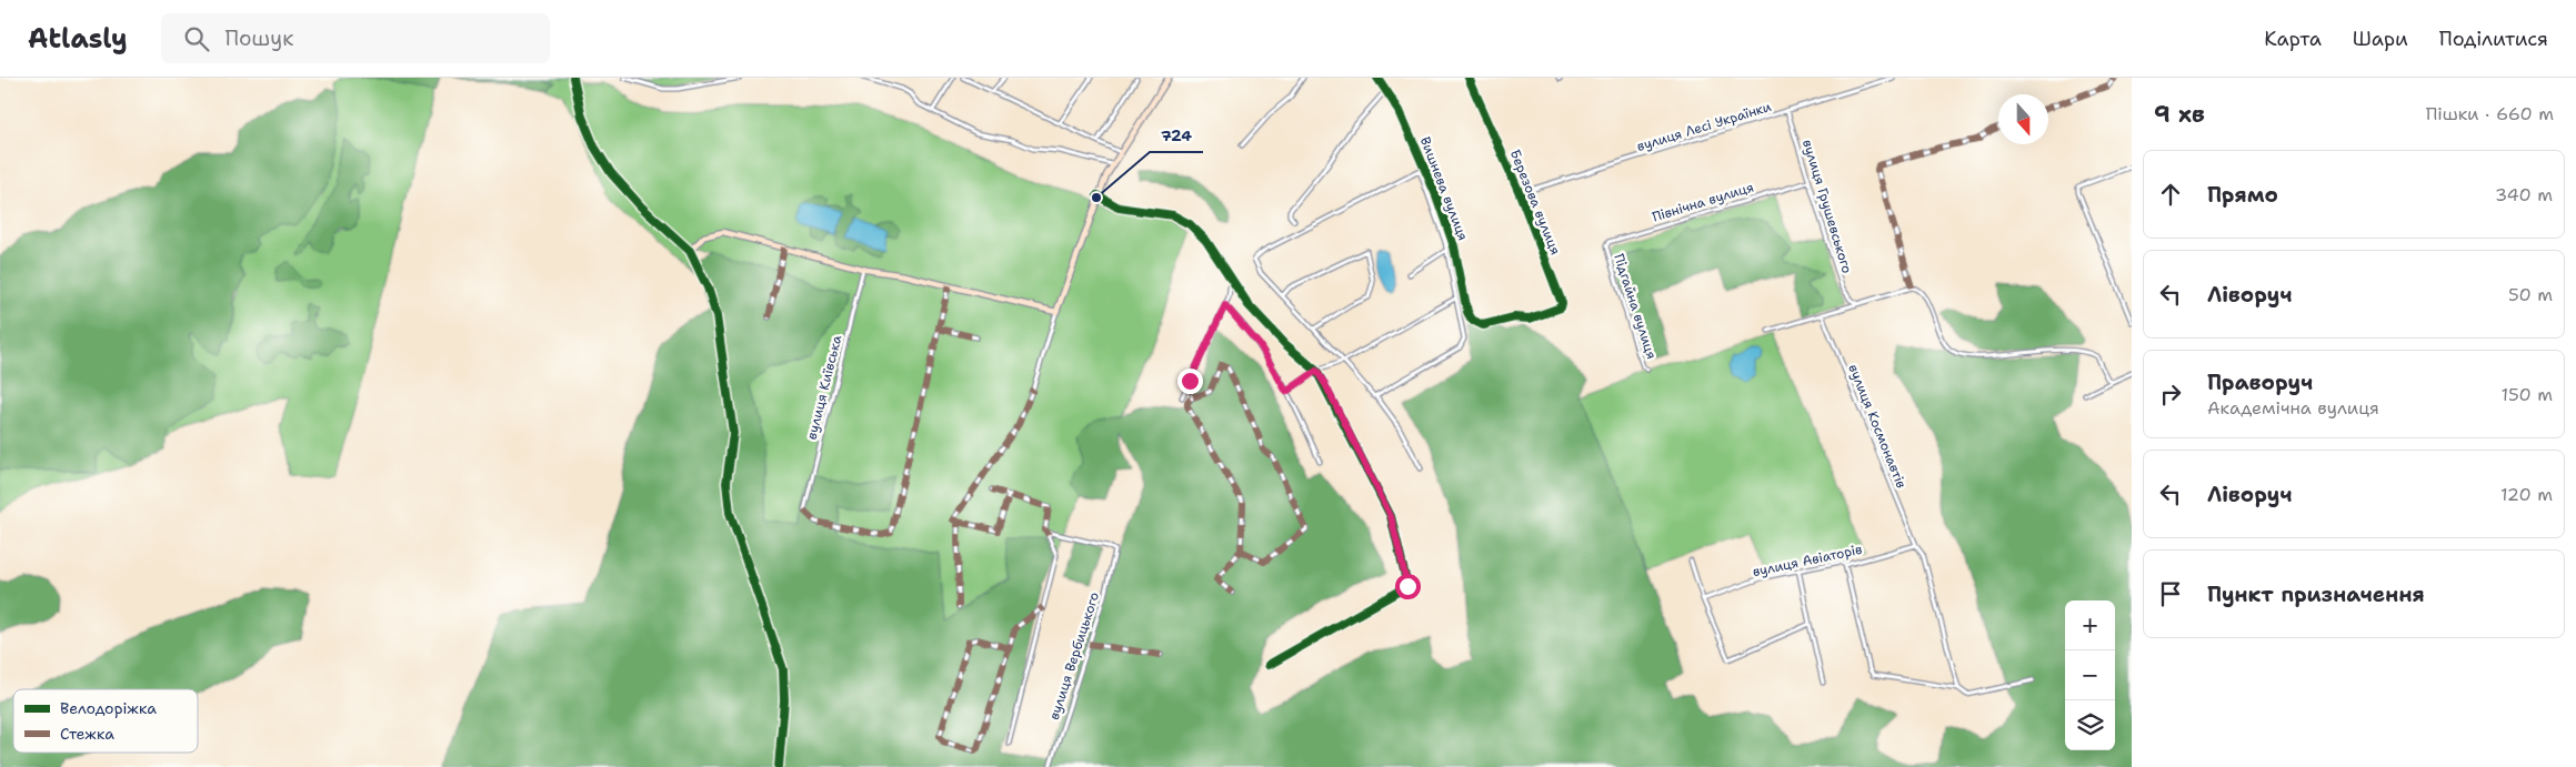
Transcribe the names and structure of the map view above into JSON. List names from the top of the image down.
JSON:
{
  "streets": {
    "street": [
      "вулиця Лесі Українки",
      "Вишнева вулиця",
      "Березова вулиця",
      "Північна вулиця",
      "вулиця Грушевського",
      "Підгайна вулиця",
      "вулиця Київська",
      "вулиця Космонавтів",
      "вулиця Авіаторів",
      "вулиця Вербицького"
    ]
  },
  "crossings": [
    ["вулиця Лесі Українки", "Березова вулиця"],
    ["вулиця Лесі Українки", "вулиця Грушевського"],
    ["Вишнева вулиця", "Березова вулиця"],
    ["Північна вулиця", "вулиця Грушевського"],
    ["Північна вулиця", "Підгайна вулиця"],
    ["вулиця Космонавтів", "вулиця Авіаторів"]
  ],
  "places": ["724"],
  "legend": ["Велодоріжка", "Стежка"],
  "north": "bottom",
  "page": {
    "header": "Atlasly",
    "search": "Пошук",
    "nav": ["Карта", "Шари", "Поділитися"],
    "heading": ["9 хв", "Пішки · 660 m"],
    "list": [
      ["Прямо", "340 m"],
      ["Ліворуч", "50 m"],
      ["Праворуч", "Академічна вулиця", "150 m"],
      ["Ліворуч", "120 m"],
      "Пункт призначення"
    ],
    "map_buttons": ["+", "−"]
  }
}
